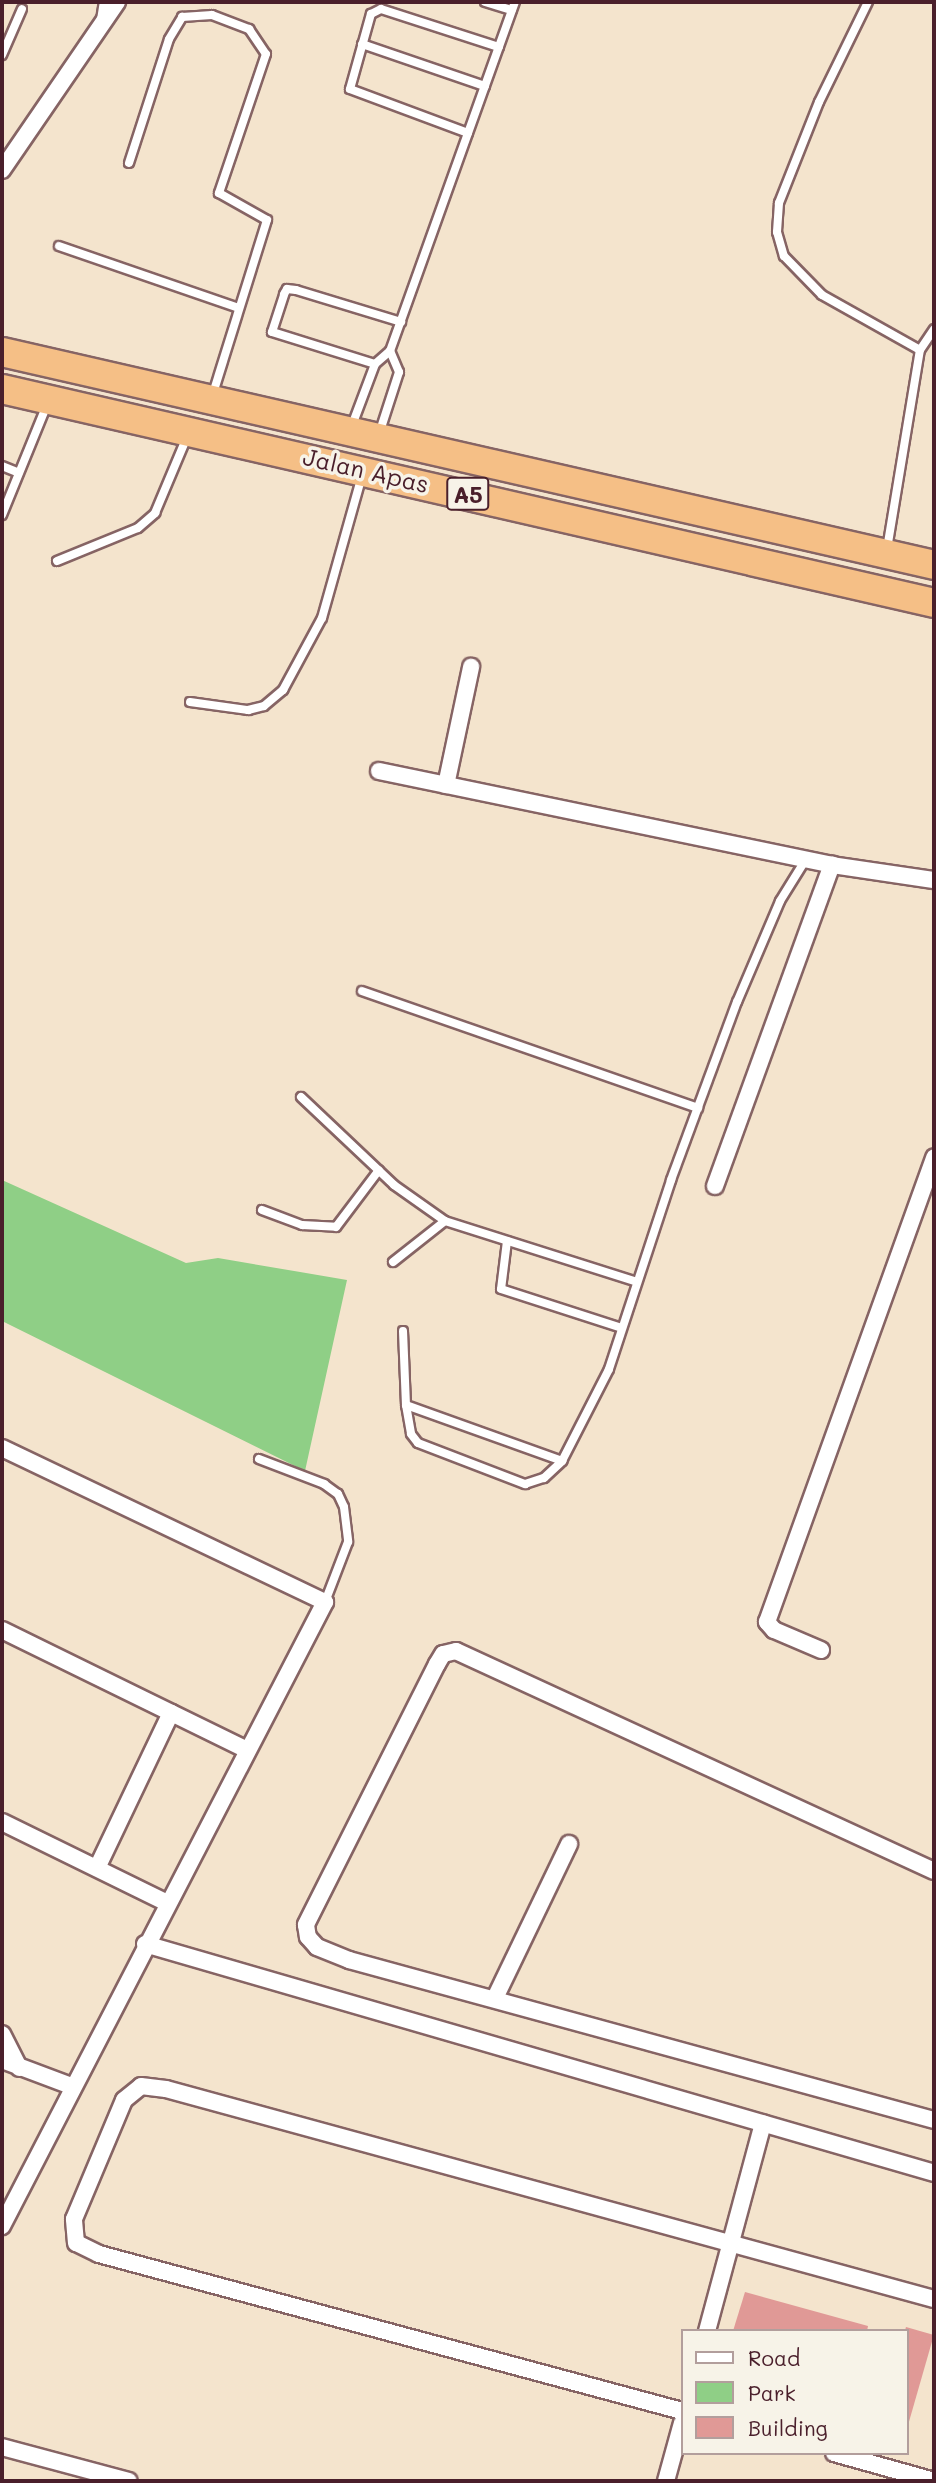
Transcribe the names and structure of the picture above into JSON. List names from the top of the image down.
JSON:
{
  "streets": {
    "highway": ["Jalan Apas", "A5"]
  },
  "legend": ["Road", "Park", "Building"]
}
